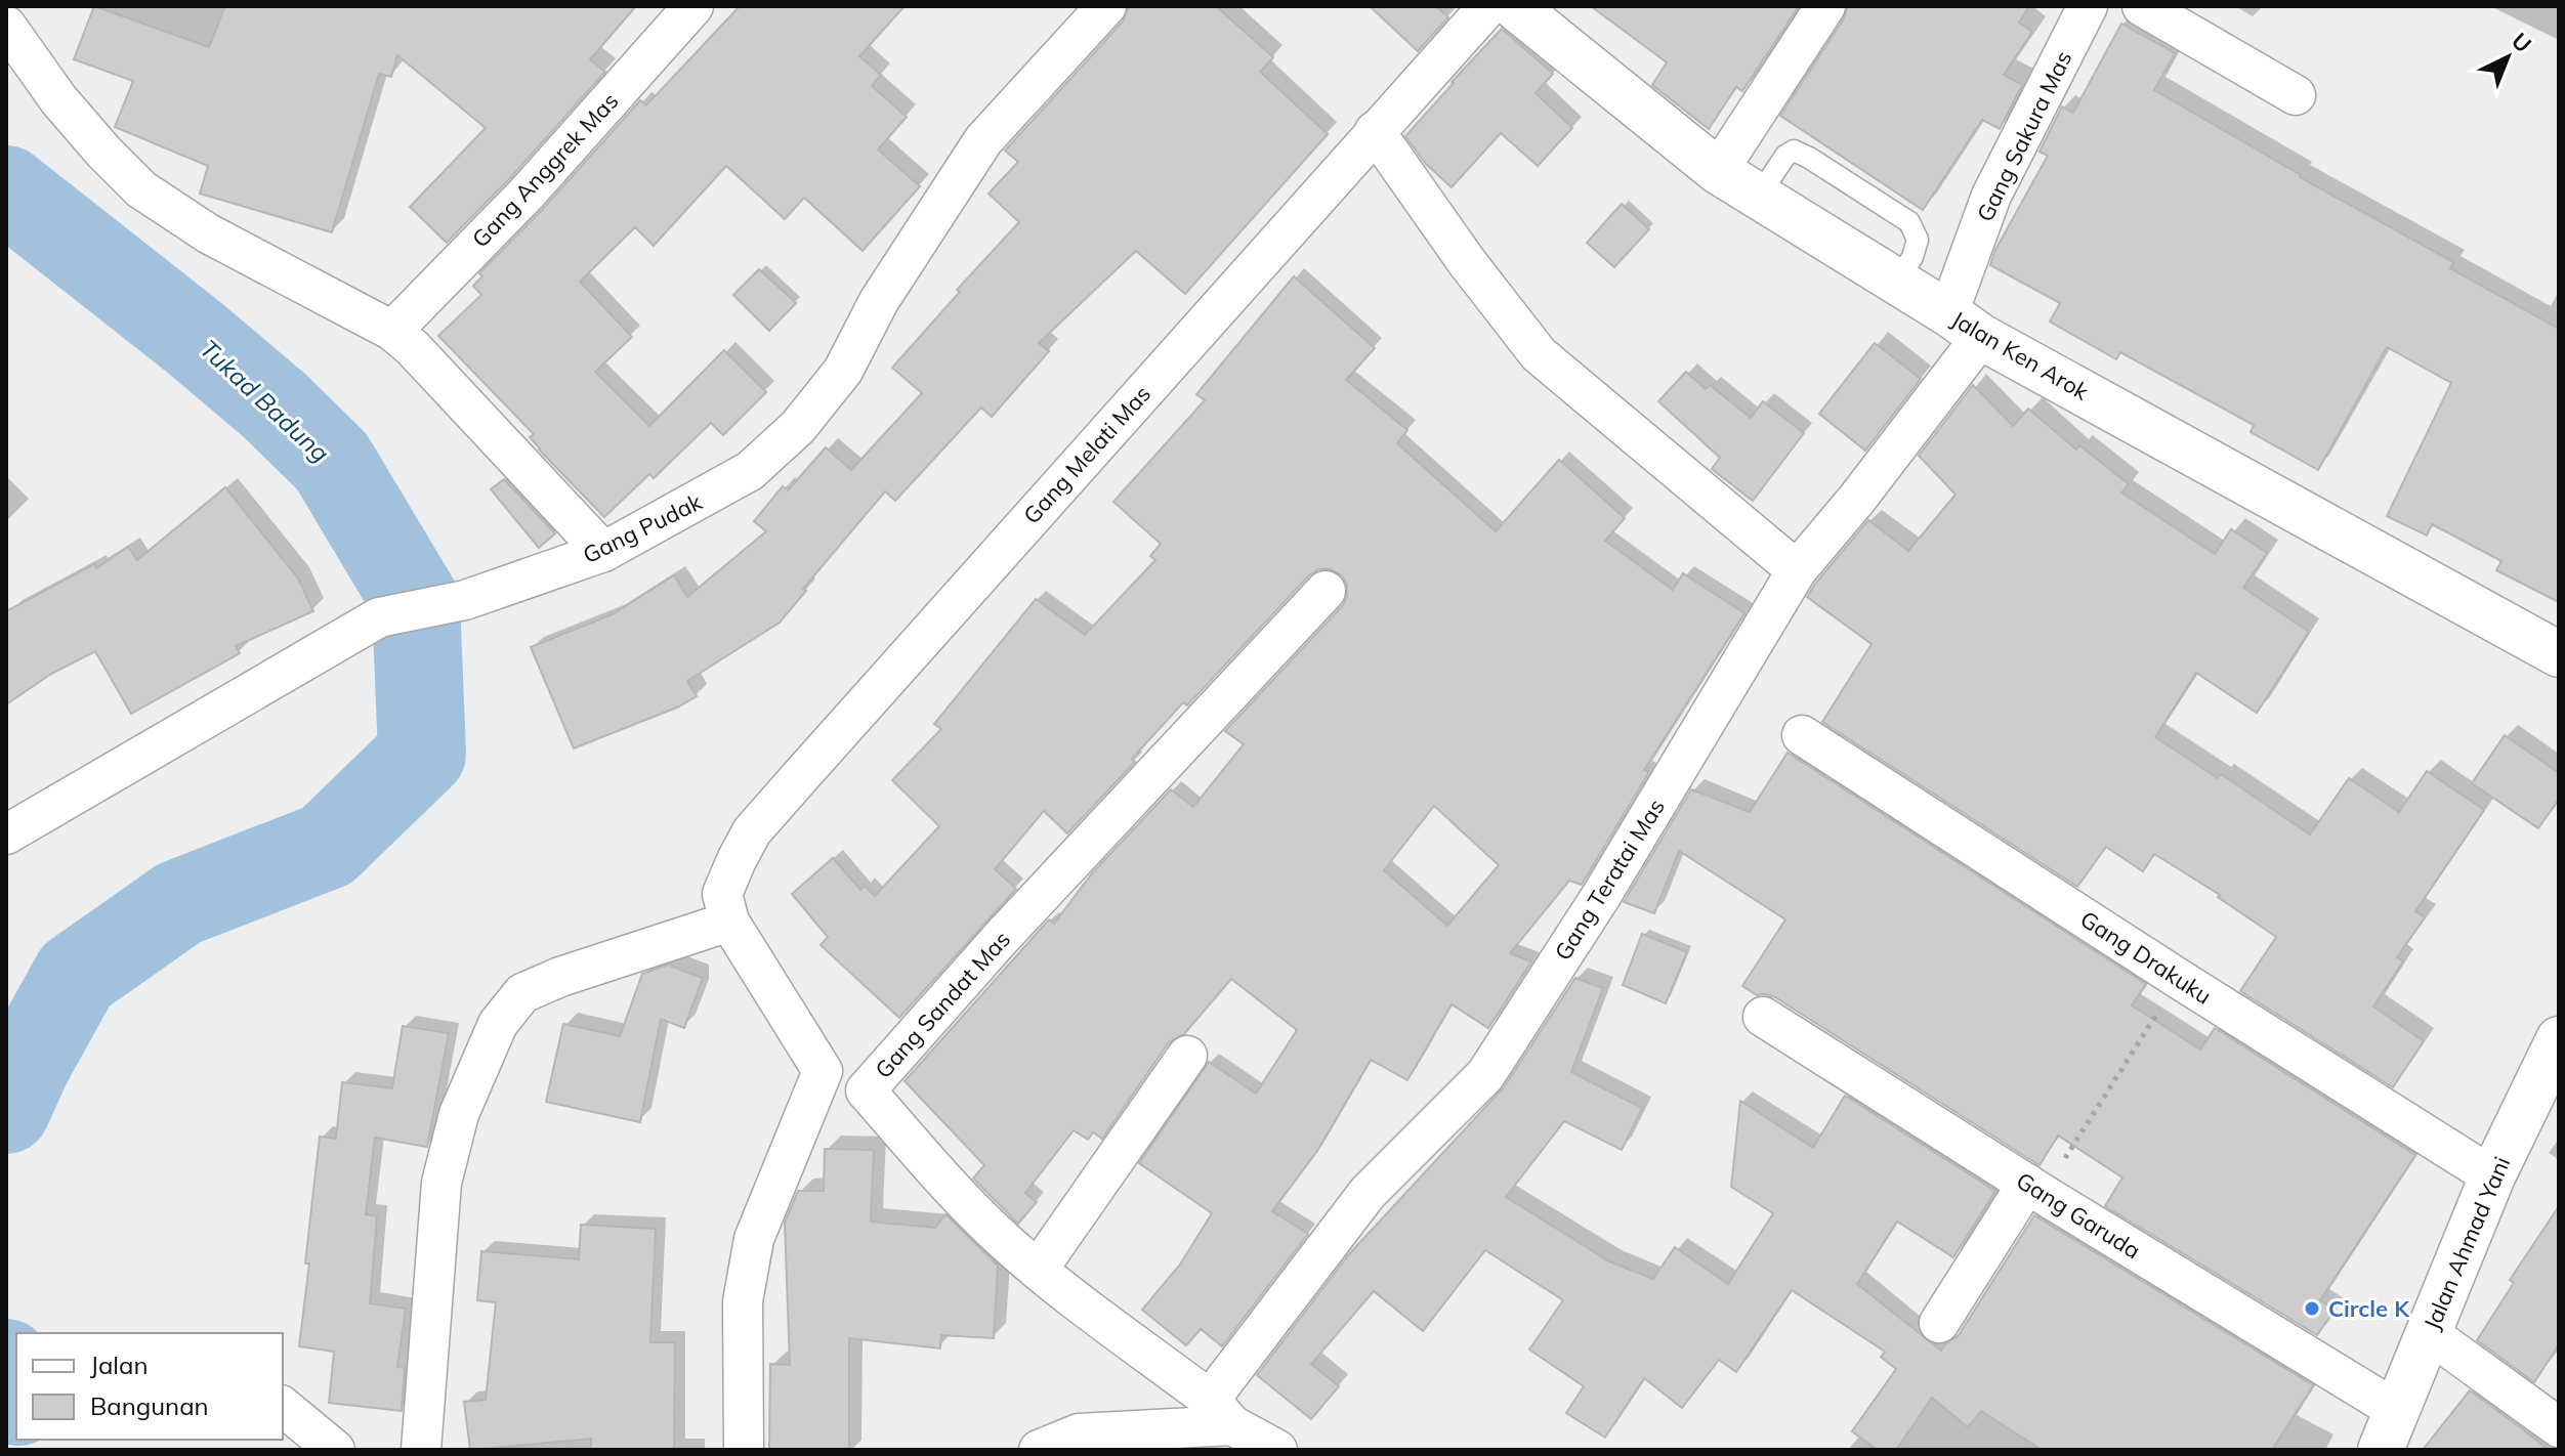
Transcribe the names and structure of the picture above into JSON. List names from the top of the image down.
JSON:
{
  "streets": {
    "street": [
      "Gang Sakura Mas",
      "Gang Anggrek Mas",
      "Jalan Ken Arok",
      "Gang Melati Mas",
      "Gang Pudak",
      "Gang Teratai Mas",
      "Gang Drakuku",
      "Gang Sandat Mas",
      "Gang Garuda",
      "Jalan Ahmad Yani"
    ]
  },
  "crossings": [
    ["Gang Sakura Mas", "Jalan Ken Arok"],
    ["Gang Sakura Mas", "Gang Teratai Mas"],
    ["Jalan Ken Arok", "Gang Teratai Mas"],
    ["Gang Teratai Mas", "Gang Sandat Mas"],
    ["Gang Drakuku", "Jalan Ahmad Yani"],
    ["Gang Garuda", "Jalan Ahmad Yani"]
  ],
  "water": ["Tukad Badung"],
  "places": ["Circle K"],
  "legend": ["Jalan", "Bangunan"],
  "north": "top right"
}
